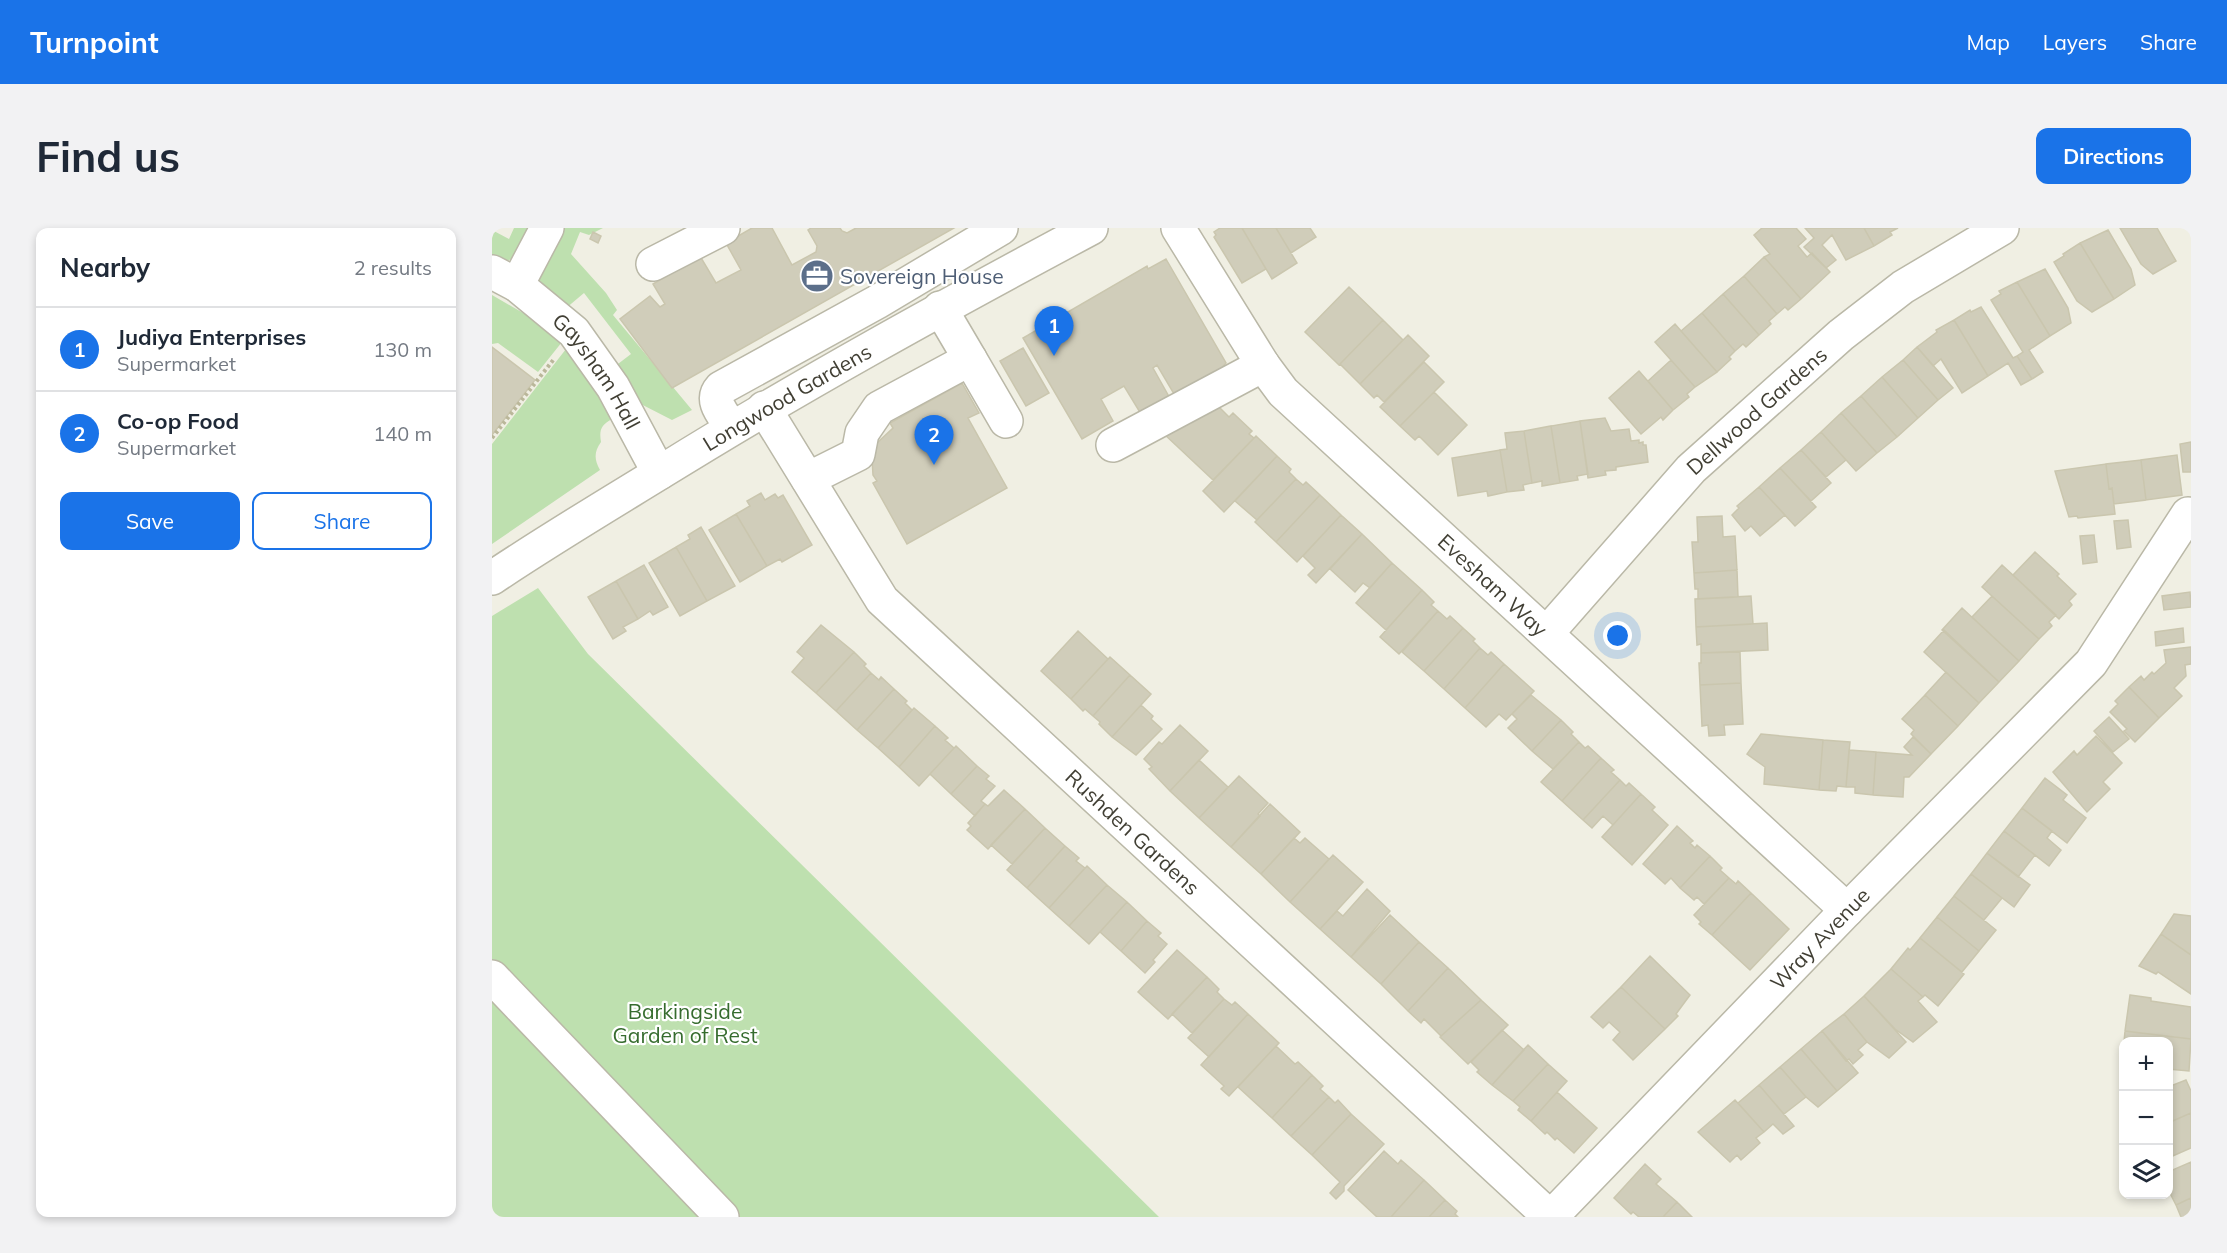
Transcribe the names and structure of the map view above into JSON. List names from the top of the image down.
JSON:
{
  "streets": {
    "street": [
      "Gaysham Hall",
      "Longwood Gardens",
      "Dellwood Gardens",
      "Evesham Way",
      "Rushden Gardens",
      "Wray Avenue"
    ]
  },
  "crossings": [
    ["Gaysham Hall", "Longwood Gardens"],
    ["Longwood Gardens", "Rushden Gardens"],
    ["Dellwood Gardens", "Evesham Way"],
    ["Evesham Way", "Wray Avenue"],
    ["Rushden Gardens", "Wray Avenue"]
  ],
  "parks": ["Barkingside Garden of Rest"],
  "places": {
    "office": ["Sovereign House"]
  },
  "page": {
    "header": "Turnpoint",
    "nav": ["Map", "Layers", "Share"],
    "buttons": [
      "Directions",
      ["Save", "Share"]
    ],
    "title": "Find us",
    "heading": ["Nearby", "2 results"],
    "list": [
      {
        "mark": "1",
        "name": "Judiya Enterprises",
        "note": "Supermarket",
        "value": "130 m"
      },
      {
        "mark": "2",
        "name": "Co-op Food",
        "note": "Supermarket",
        "value": "140 m"
      }
    ],
    "pins": ["1", "2"],
    "map_buttons": ["+", "−"]
  }
}
